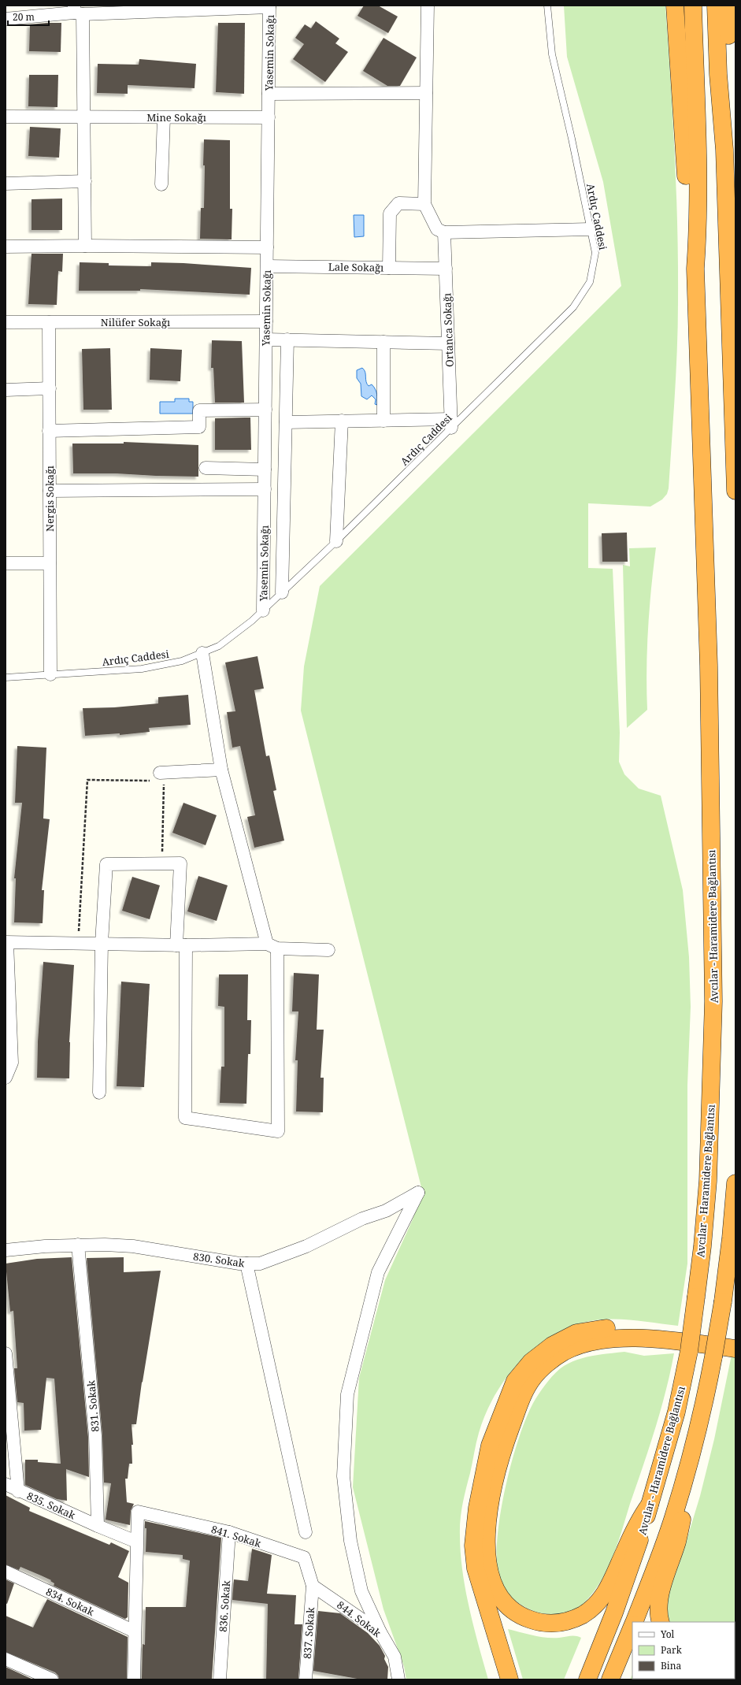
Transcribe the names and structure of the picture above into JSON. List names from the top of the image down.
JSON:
{
  "streets": {
    "highway": ["Avcılar - Haramidere Bağlantısı"],
    "street": [
      "Yasemin Sokağı",
      "Mine Sokağı",
      "Lale Sokağı",
      "Nilüfer Sokağı",
      "Ortanca Sokağı",
      "Nergis Sokağı",
      "830. Sokak",
      "831. Sokak",
      "835. Sokak",
      "841. Sokak",
      "834. Sokak",
      "836. Sokak",
      "844. Sokak",
      "837. Sokak"
    ],
    "lane": ["Ardıç Caddesi"]
  },
  "crossings": [
    ["Yasemin Sokağı", "Mine Sokağı"],
    ["Yasemin Sokağı", "Ardıç Caddesi"],
    ["Yasemin Sokağı", "Lale Sokağı"],
    ["Yasemin Sokağı", "Nilüfer Sokağı"],
    ["Ardıç Caddesi", "Ortanca Sokağı"],
    ["Ardıç Caddesi", "Nergis Sokağı"],
    ["Lale Sokağı", "Ortanca Sokağı"],
    ["Nilüfer Sokağı", "Nergis Sokağı"],
    ["830. Sokak", "831. Sokak"],
    ["830. Sokak", "844. Sokak"],
    ["831. Sokak", "835. Sokak"],
    ["841. Sokak", "836. Sokak"],
    ["841. Sokak", "844. Sokak"],
    ["841. Sokak", "837. Sokak"],
    ["844. Sokak", "837. Sokak"]
  ],
  "legend": ["Yol", "Park", "Bina"],
  "scale_bar": "20 m"
}
